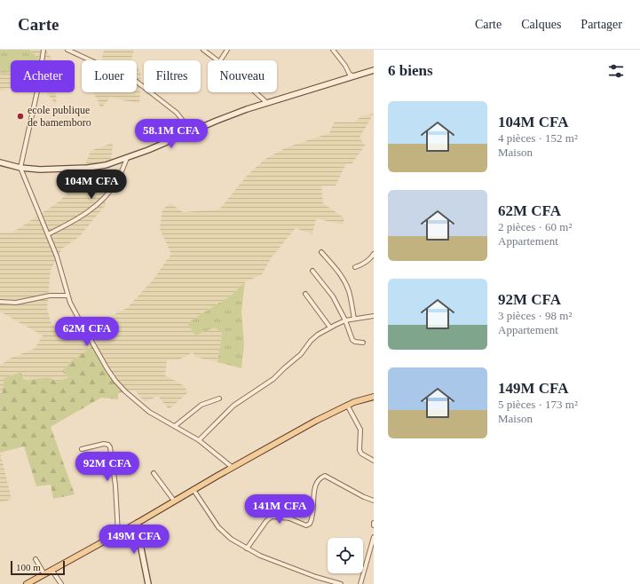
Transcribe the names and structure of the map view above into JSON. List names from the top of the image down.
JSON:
{
  "places": ["ecole publique de bamemboro"],
  "scale_bar": "100 m",
  "page": {
    "header": "Carte",
    "nav": ["Carte", "Calques", "Partager"],
    "heading": "6 biens",
    "chip": [
      "Acheter",
      "Louer",
      "Filtres",
      "Nouveau"
    ],
    "list": [
      {
        "name": "104M CFA",
        "note": "4 pièces · 152 m² · Maison"
      },
      {
        "name": "62M CFA",
        "note": "2 pièces · 60 m² · Appartement"
      },
      {
        "name": "92M CFA",
        "note": "3 pièces · 98 m² · Appartement"
      },
      {
        "name": "149M CFA",
        "note": "5 pièces · 173 m² · Maison"
      }
    ],
    "price": [
      "58.1M CFA",
      "104M CFA",
      "62M CFA",
      "92M CFA",
      "141M CFA",
      "149M CFA"
    ],
    "scale": "100 m"
  }
}
